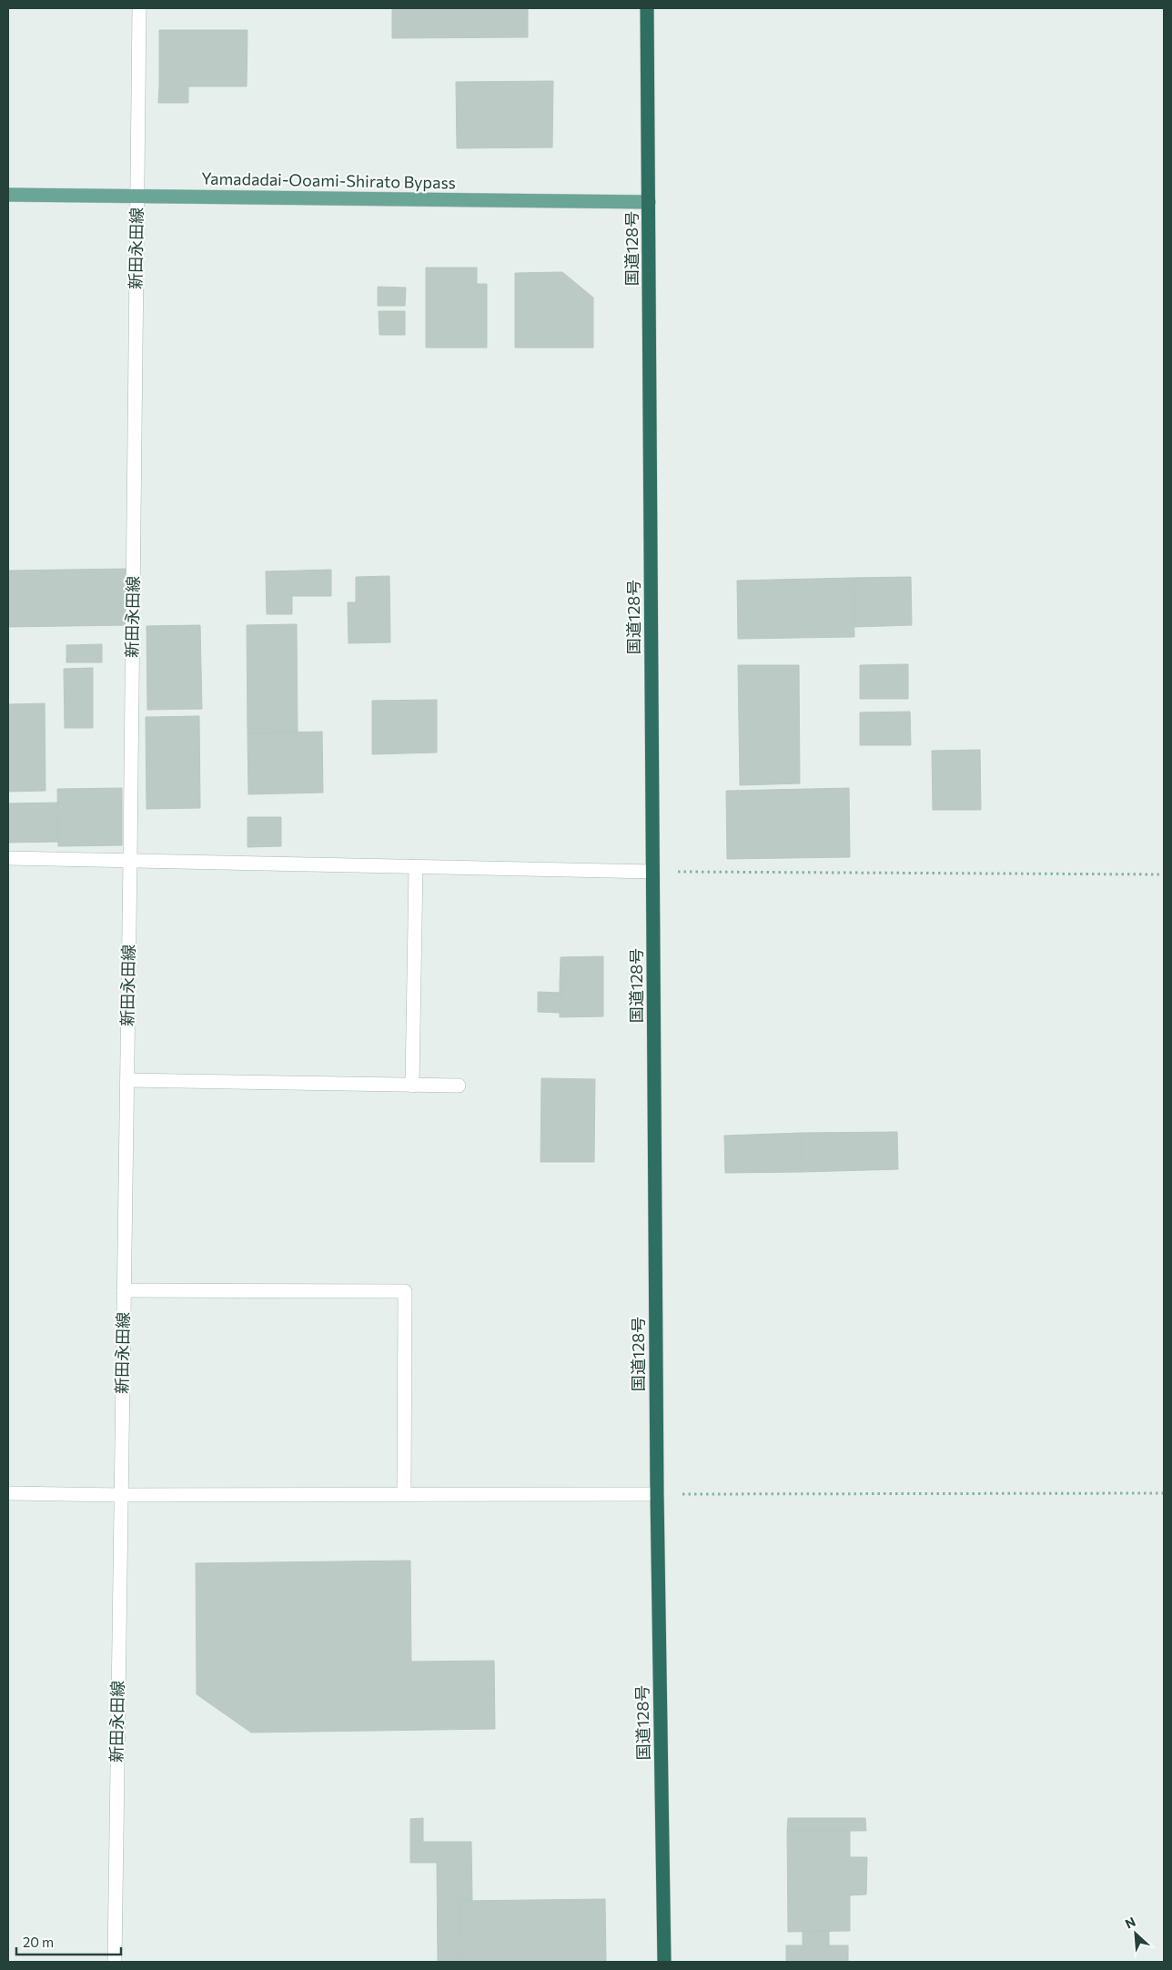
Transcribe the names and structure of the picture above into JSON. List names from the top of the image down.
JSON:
{
  "streets": {
    "highway": ["国道128号"],
    "main road": ["Yamadadai-Ooami-Shirato Bypass"],
    "street": ["新田永田線"]
  },
  "crossings": [
    ["Yamadadai-Ooami-Shirato Bypass", "新田永田線"],
    ["Yamadadai-Ooami-Shirato Bypass", "国道128号"]
  ],
  "scale_bar": "20 m",
  "north": "top left"
}
